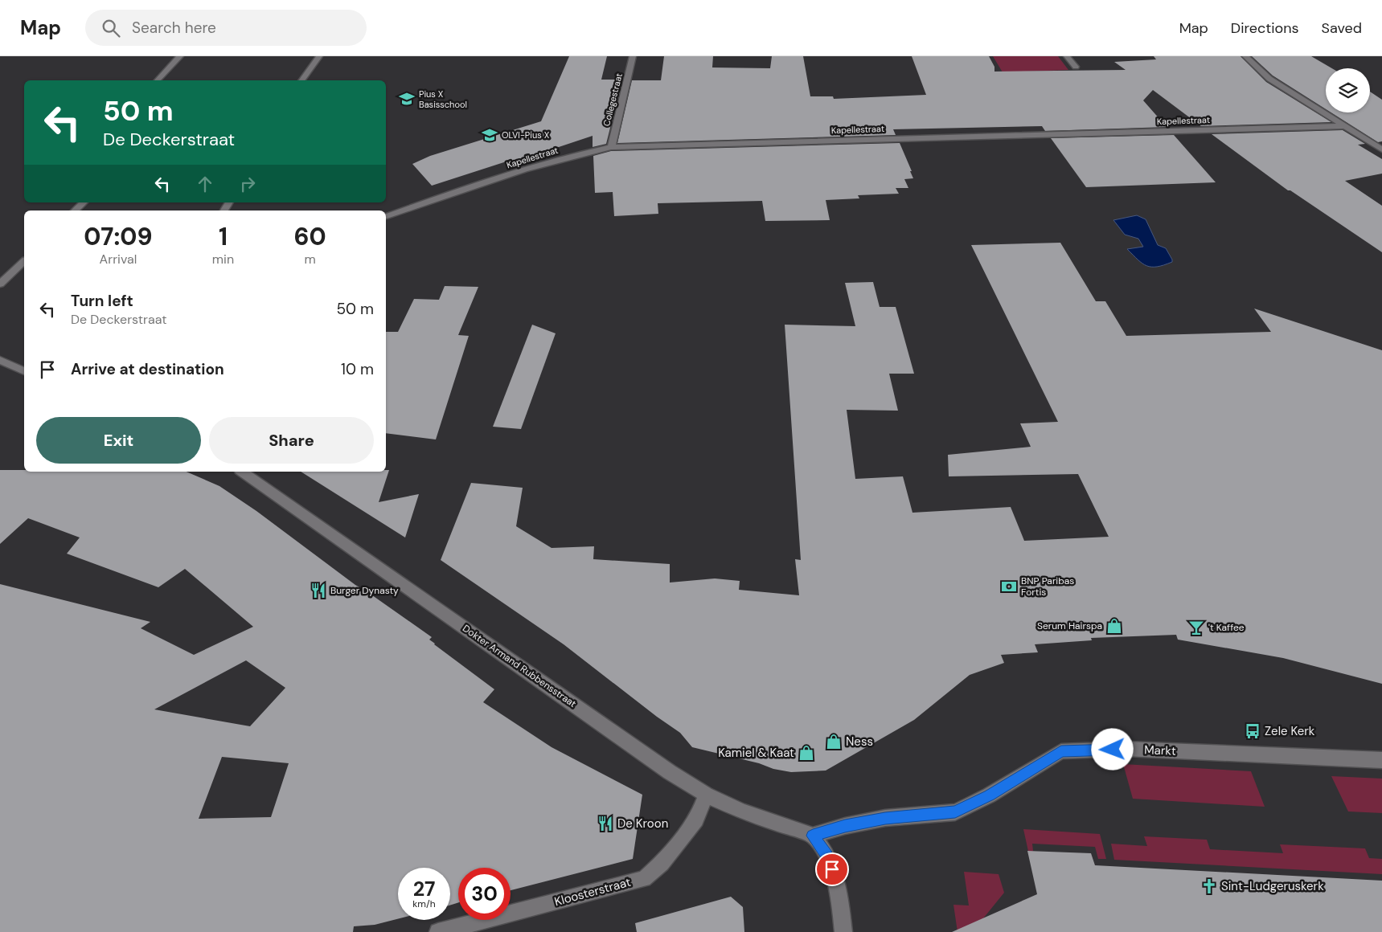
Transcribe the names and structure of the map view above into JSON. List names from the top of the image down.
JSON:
{
  "streets": {
    "street": [
      "Collegestraat",
      "Kapellestraat",
      "Dokter Armand Rubbensstraat",
      "Markt",
      "Kloosterstraat"
    ]
  },
  "crossings": [
    ["Collegestraat", "Kapellestraat"],
    ["Dokter Armand Rubbensstraat", "Markt"],
    ["Dokter Armand Rubbensstraat", "Kloosterstraat"]
  ],
  "places": {
    "school or university": ["Pius X Basisschool", "OLVI-Pius X"],
    "bank": ["BNP Paribas Fortis"],
    "restaurant": ["Burger Dynasty", "De Kroon"],
    "shop": ["Serum Hairspa", "Ness", "Kamiel & Kaat"],
    "bar": ["'t Kaffee"],
    "bus stop": ["Zele Kerk"],
    "church": ["Sint-Ludgeruskerk"]
  },
  "page": {
    "header": "Map",
    "search": "Search here",
    "nav": ["Map", "Directions", "Saved"],
    "turn": ["50 m", "De Deckerstraat"],
    "eta": [
      "07:09",
      "Arrival",
      "1",
      "min",
      "60",
      "m"
    ],
    "list": [
      {
        "name": "Turn left",
        "note": "De Deckerstraat",
        "value": "50 m"
      },
      {
        "name": "Arrive at destination",
        "value": "10 m"
      }
    ],
    "buttons": ["Exit", "Share"],
    "speed": "27 km/h",
    "limit": "30"
  }
}
